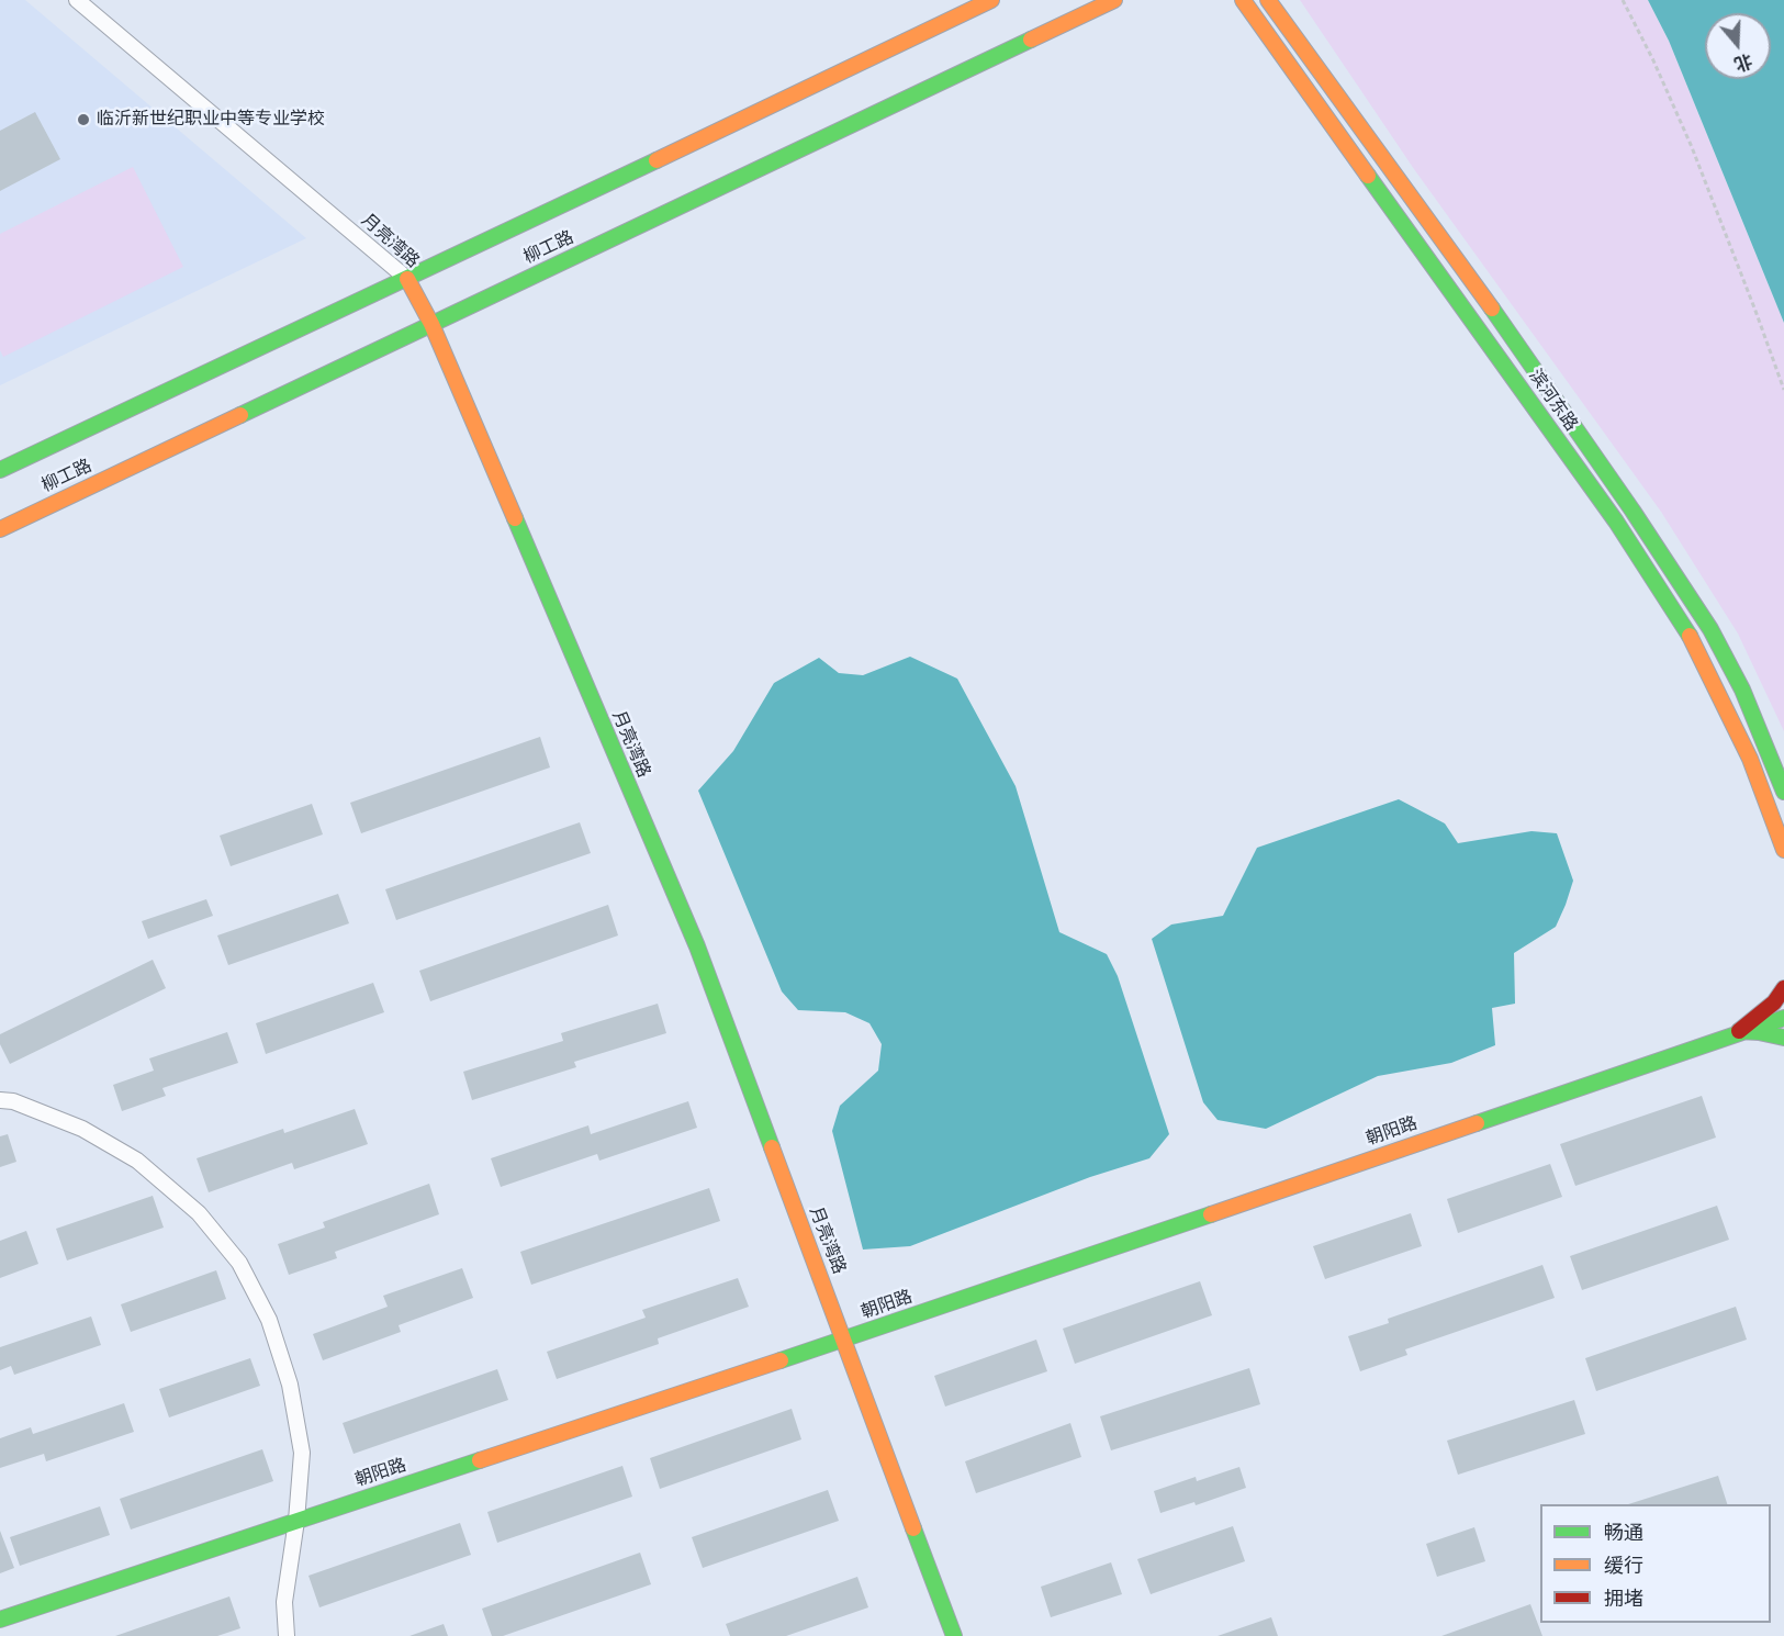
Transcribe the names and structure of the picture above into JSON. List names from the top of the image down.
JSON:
{
  "streets": {
    "main road": [
      "月亮湾路",
      "柳工路",
      "滨河东路",
      "朝阳路"
    ]
  },
  "crossings": [
    ["月亮湾路", "柳工路"],
    ["月亮湾路", "朝阳路"]
  ],
  "places": ["临沂新世纪职业中等专业学校"],
  "legend": ["畅通", "缓行", "拥堵"],
  "north": "bottom"
}
